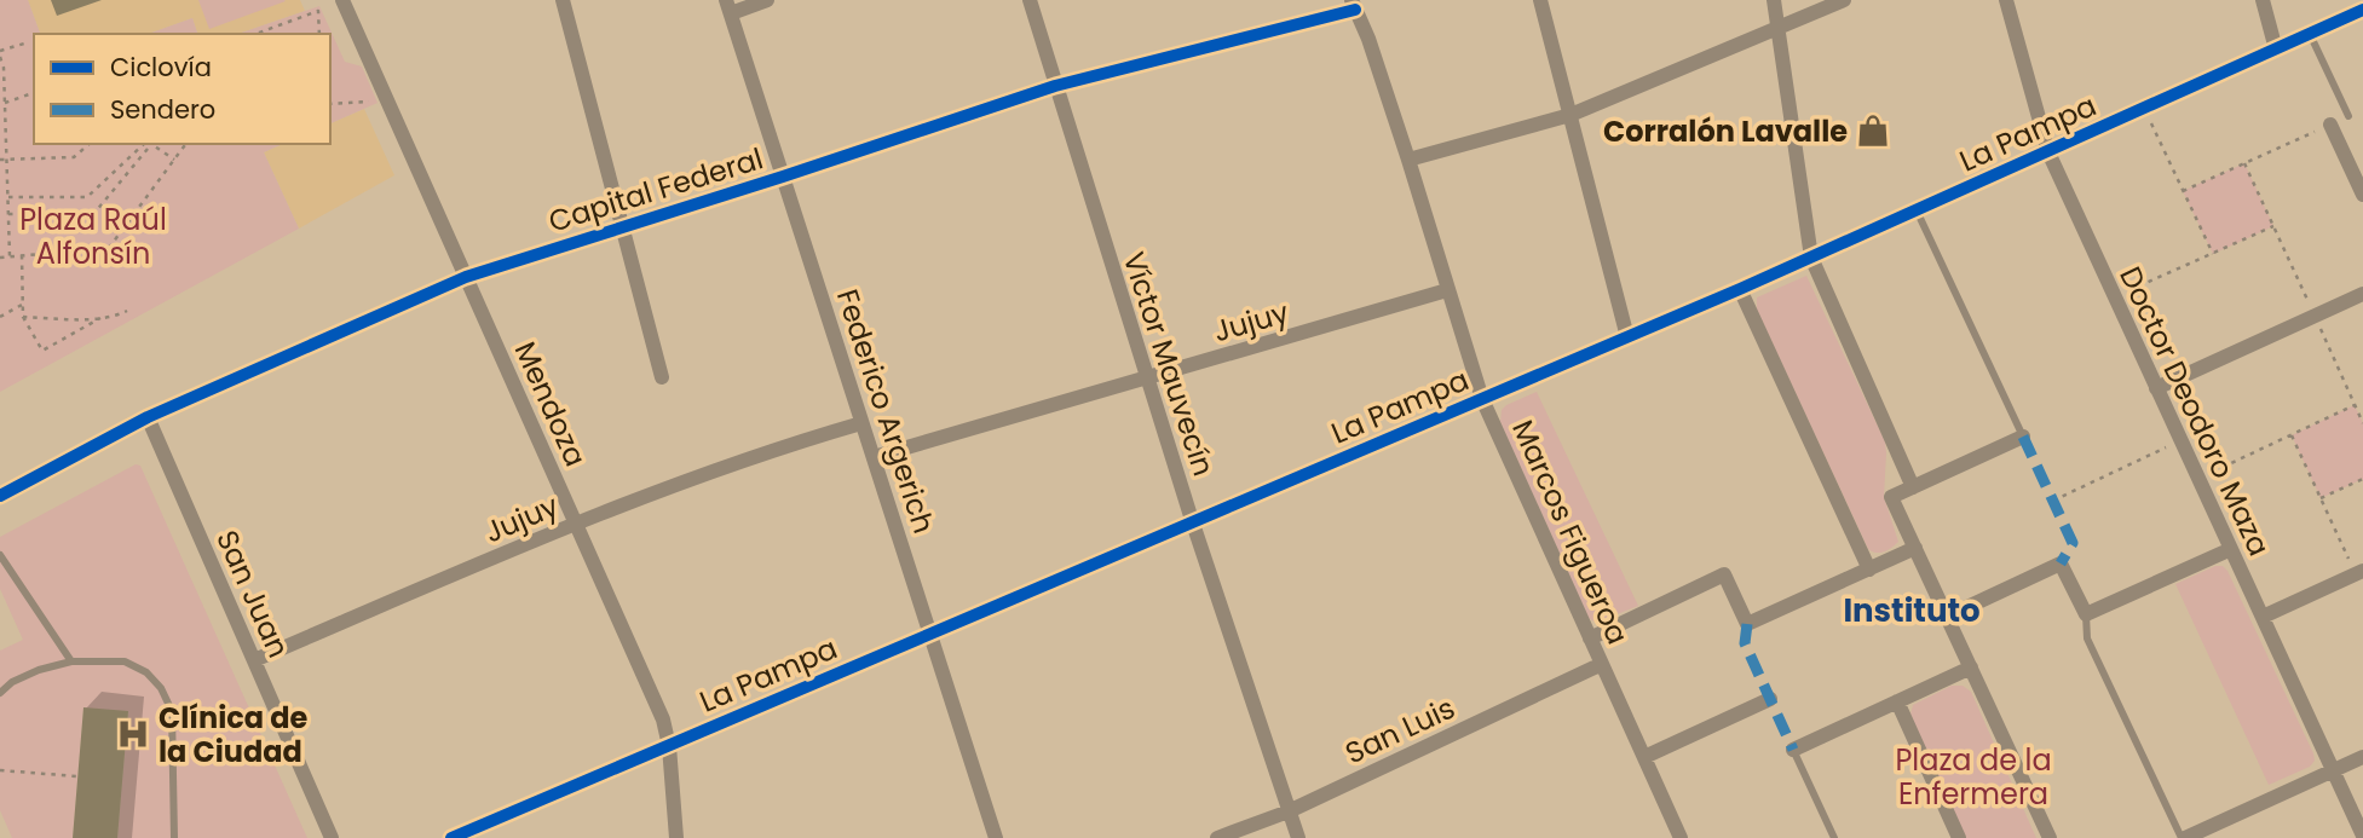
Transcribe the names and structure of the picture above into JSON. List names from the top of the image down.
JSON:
{
  "streets": {
    "street": [
      "La Pampa",
      "Capital Federal",
      "Jujuy",
      "Víctor Mauvecín",
      "Mendoza",
      "Federico Argerich",
      "Doctor Deodoro Maza",
      "Marcos Figueroa",
      "San Juan",
      "San Luis"
    ]
  },
  "crossings": [
    ["La Pampa", "Víctor Mauvecín"],
    ["La Pampa", "Mendoza"],
    ["La Pampa", "Federico Argerich"],
    ["La Pampa", "Doctor Deodoro Maza"],
    ["La Pampa", "Marcos Figueroa"],
    ["Capital Federal", "Víctor Mauvecín"],
    ["Capital Federal", "Mendoza"],
    ["Capital Federal", "Federico Argerich"],
    ["Capital Federal", "Marcos Figueroa"],
    ["Capital Federal", "San Juan"],
    ["Jujuy", "Víctor Mauvecín"],
    ["Jujuy", "Mendoza"],
    ["Jujuy", "Federico Argerich"],
    ["Jujuy", "Marcos Figueroa"],
    ["Jujuy", "San Juan"],
    ["Víctor Mauvecín", "San Luis"],
    ["Marcos Figueroa", "San Luis"]
  ],
  "districts": ["Instituto"],
  "parks": ["Plaza Raúl Alfonsín", "Plaza de la Enfermera"],
  "places": {
    "shop": ["Corralón Lavalle"],
    "hospital": ["Clínica de la Ciudad"]
  },
  "legend": ["Ciclovía", "Sendero"]
}
